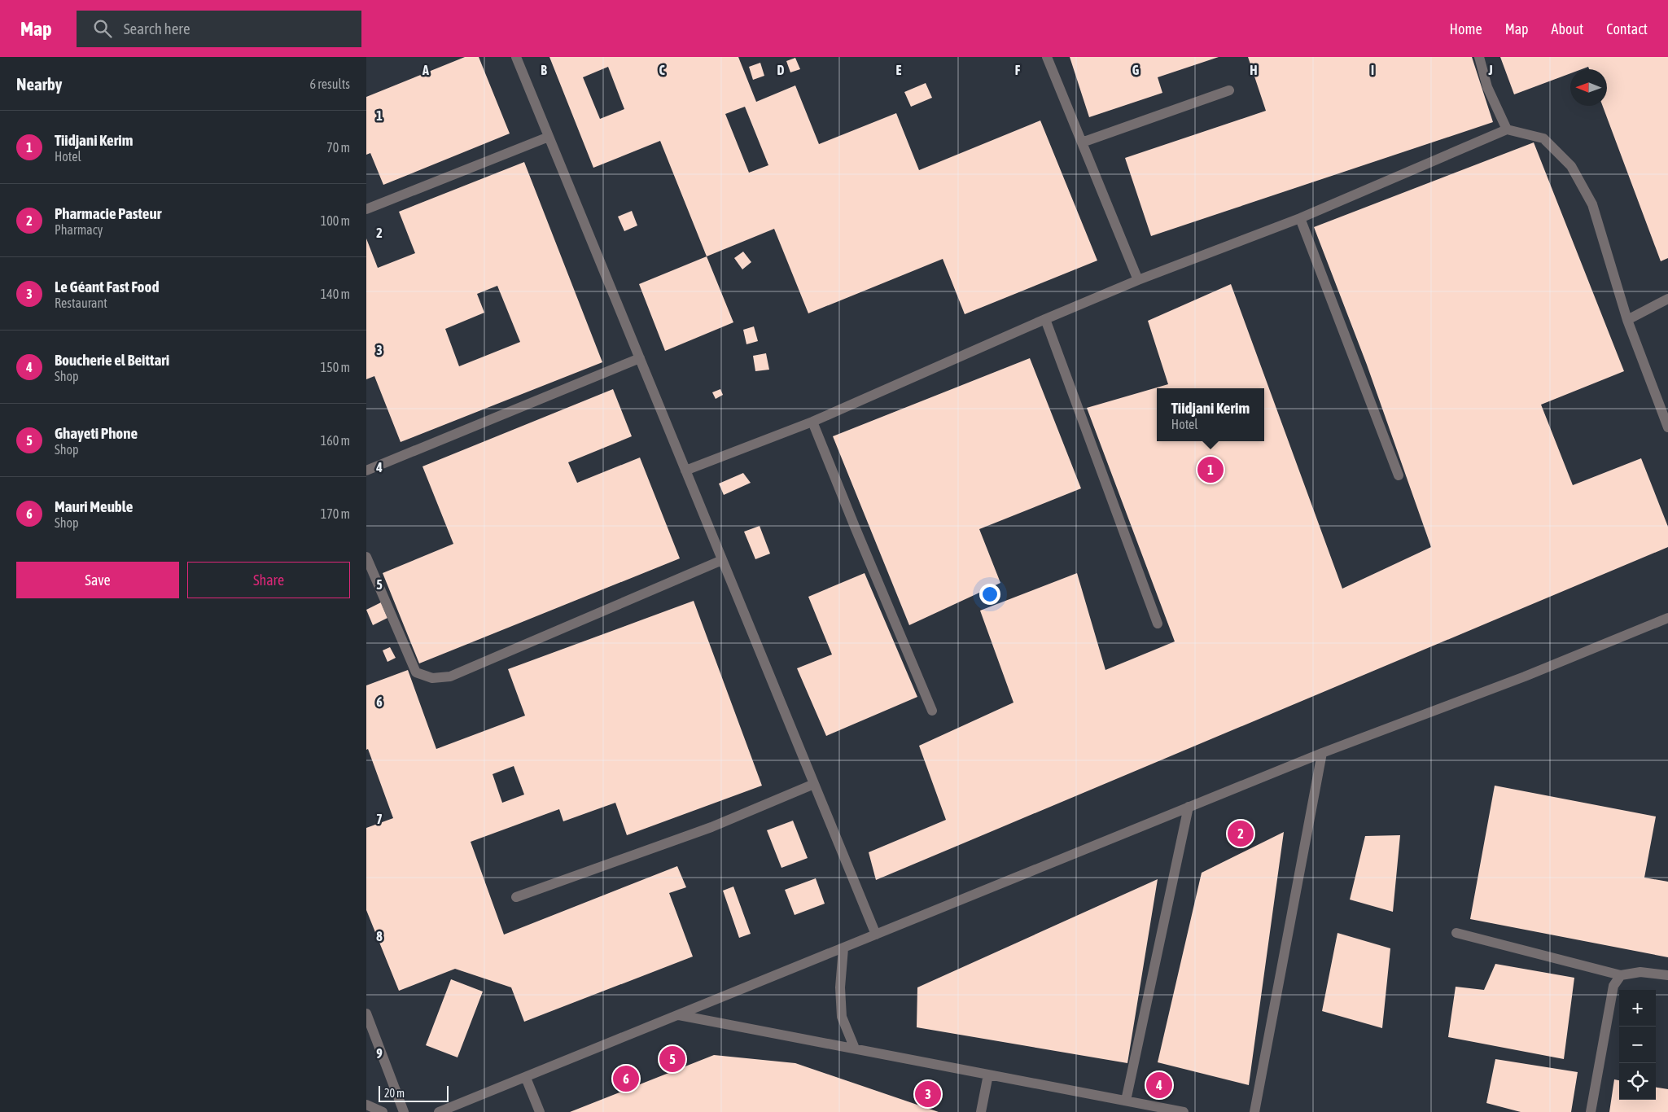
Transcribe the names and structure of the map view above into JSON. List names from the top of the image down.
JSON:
{
  "scale_bar": "20 m",
  "north": "left",
  "page": {
    "header": "Map",
    "search": "Search here",
    "nav": [
      "Home",
      "Map",
      "About",
      "Contact"
    ],
    "heading": ["Nearby", "6 results"],
    "list": [
      {
        "mark": "1",
        "name": "Tiidjani Kerim",
        "note": "Hotel",
        "value": "70 m"
      },
      {
        "mark": "2",
        "name": "Pharmacie Pasteur",
        "note": "Pharmacy",
        "value": "100 m"
      },
      {
        "mark": "3",
        "name": "Le Géant Fast Food",
        "note": "Restaurant",
        "value": "140 m"
      },
      {
        "mark": "4",
        "name": "Boucherie el Beittari",
        "note": "Shop",
        "value": "150 m"
      },
      {
        "mark": "5",
        "name": "Ghayeti Phone",
        "note": "Shop",
        "value": "160 m"
      },
      {
        "mark": "6",
        "name": "Mauri Meuble",
        "note": "Shop",
        "value": "170 m"
      }
    ],
    "popup": ["Tiidjani Kerim", "Hotel"],
    "pins": [
      "1",
      "2",
      "5",
      "6",
      "4",
      "3"
    ],
    "buttons": ["Save", "Share"],
    "map_buttons": ["+", "−"],
    "scale": "20 m"
  },
  "grid": {
    "columns": [
      "A",
      "B",
      "C",
      "D",
      "E",
      "F",
      "G",
      "H",
      "I",
      "J"
    ],
    "rows": [
      "1",
      "2",
      "3",
      "4",
      "5",
      "6",
      "7",
      "8",
      "9"
    ]
  }
}
